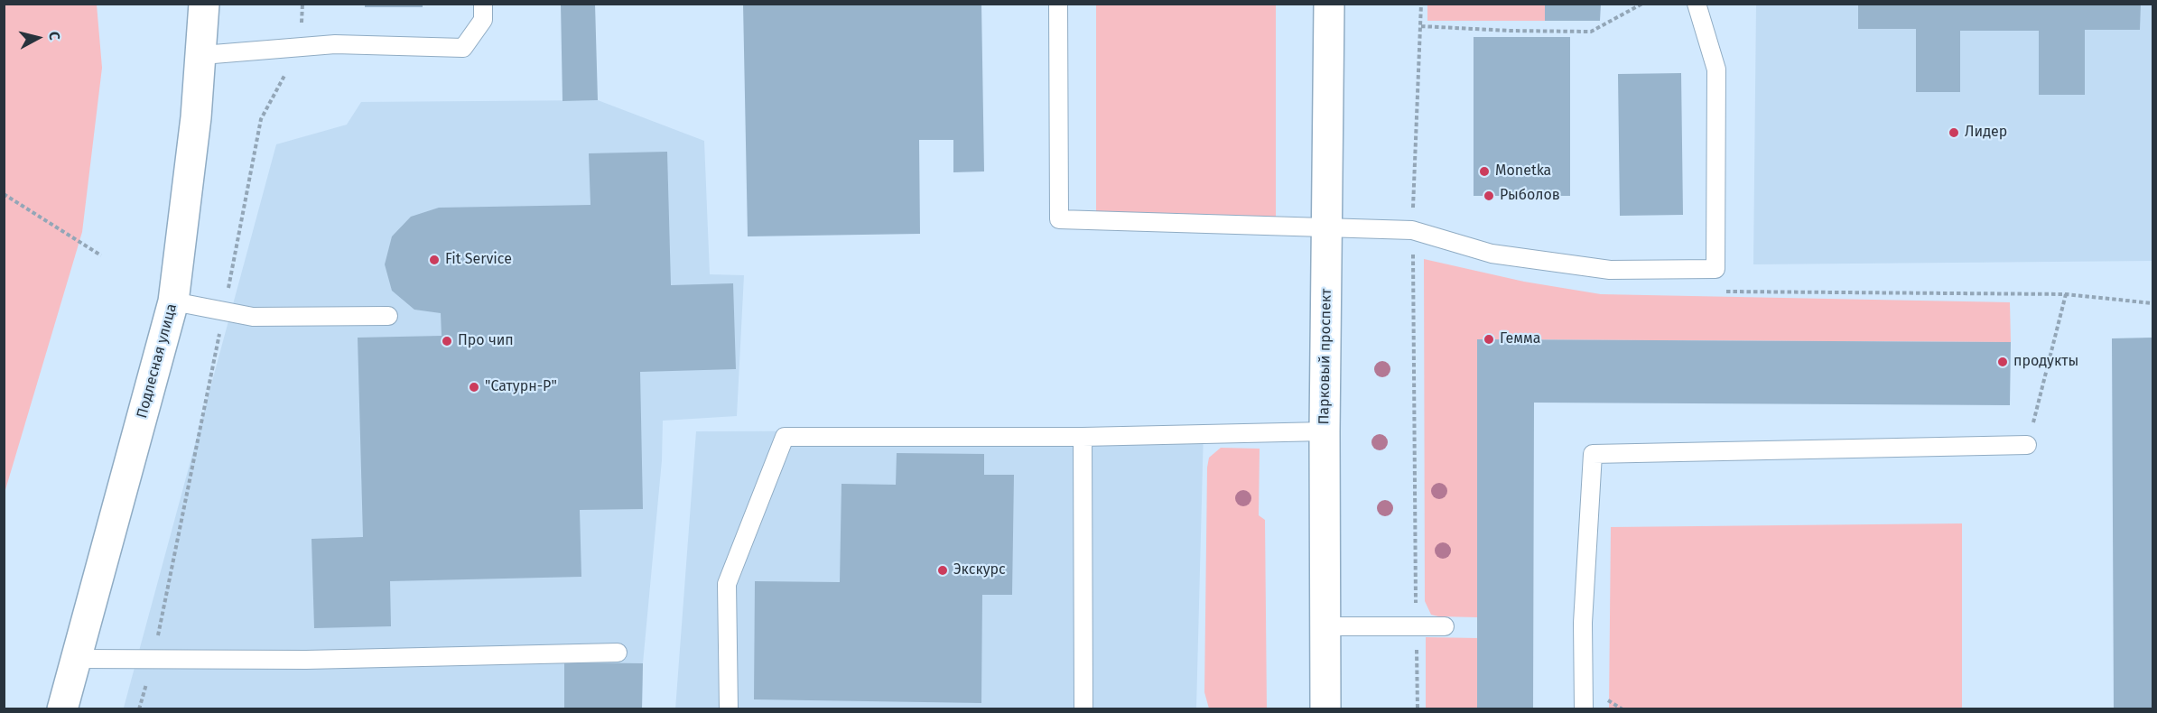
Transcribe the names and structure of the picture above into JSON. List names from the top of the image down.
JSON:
{
  "streets": {
    "main road": ["Парковый проспект", "Подлесная улица"]
  },
  "places": [
    "Лидер",
    "Monetka",
    "Рыболов",
    "Fit Service",
    "Гемма",
    "Про чип",
    "продукты",
    "\"Сатурн-Р\"",
    "Экскурс"
  ],
  "north": "right"
}
